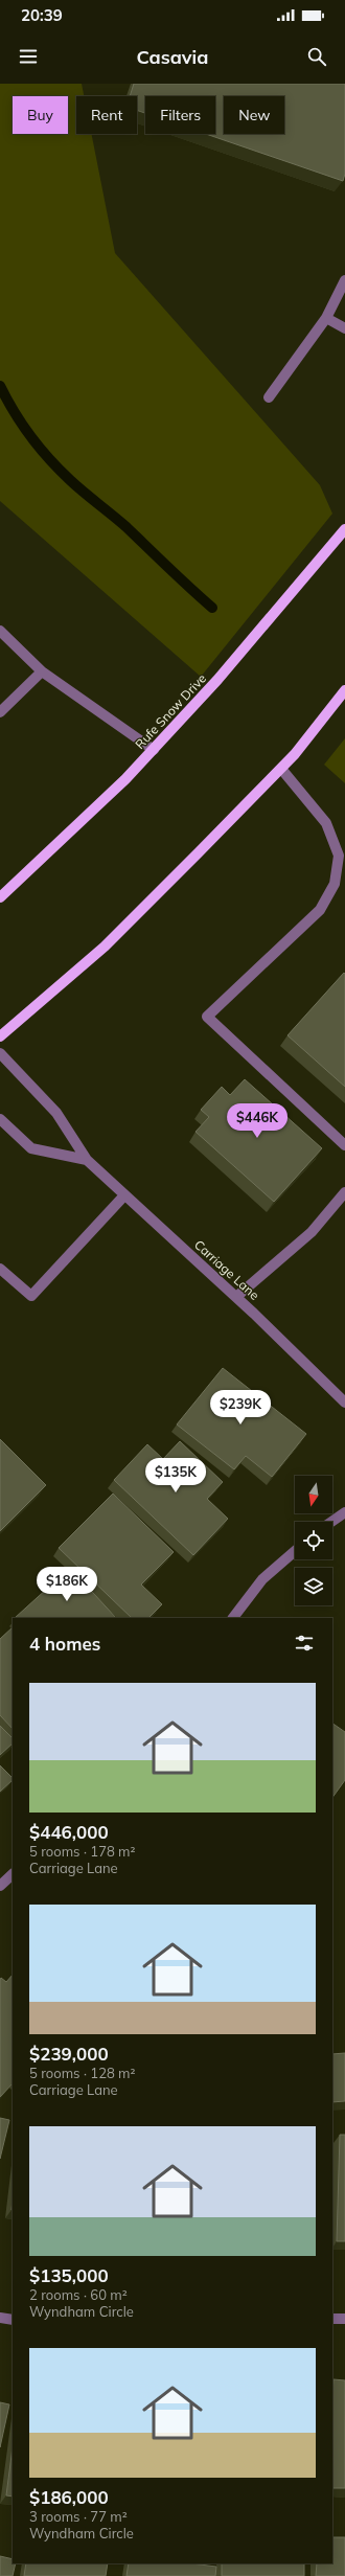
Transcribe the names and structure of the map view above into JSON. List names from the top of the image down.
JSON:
{
  "streets": {
    "main road": ["Rufe Snow Drive"],
    "street": ["Carriage Lane"]
  },
  "north": "bottom",
  "page": {
    "status": "20:39",
    "header": "Casavia",
    "chip": [
      "Buy",
      "Rent",
      "Filters",
      "New"
    ],
    "price": [
      "$446K",
      "$239K",
      "$135K",
      "$186K"
    ],
    "heading": "4 homes",
    "list": [
      {
        "name": "$446,000",
        "note": "5 rooms · 178 m² · Carriage Lane"
      },
      {
        "name": "$239,000",
        "note": "5 rooms · 128 m² · Carriage Lane"
      },
      {
        "name": "$135,000",
        "note": "2 rooms · 60 m² · Wyndham Circle"
      },
      {
        "name": "$186,000",
        "note": "3 rooms · 77 m² · Wyndham Circle"
      }
    ]
  }
}
